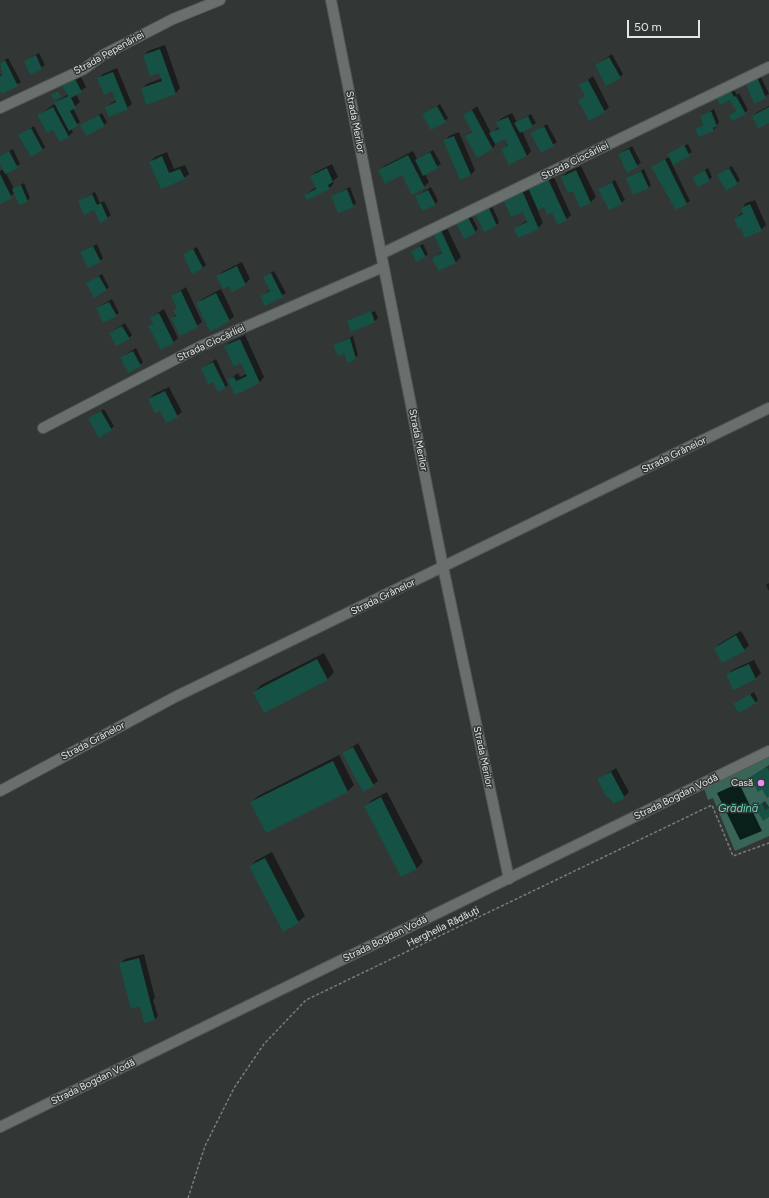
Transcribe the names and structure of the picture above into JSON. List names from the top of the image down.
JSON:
{
  "streets": {
    "street": [
      "Strada Pepenăriei",
      "Strada Merilor",
      "Strada Ciocârliei",
      "Strada Grânelor",
      "Strada Bogdan Vodă"
    ],
    "path": ["Herghelia Rădăuți"]
  },
  "crossings": [
    ["Strada Merilor", "Strada Ciocârliei"],
    ["Strada Merilor", "Strada Grânelor"],
    ["Strada Merilor", "Strada Bogdan Vodă"]
  ],
  "water": ["Grădină"],
  "places": ["Casă"],
  "scale_bar": "50 m"
}
